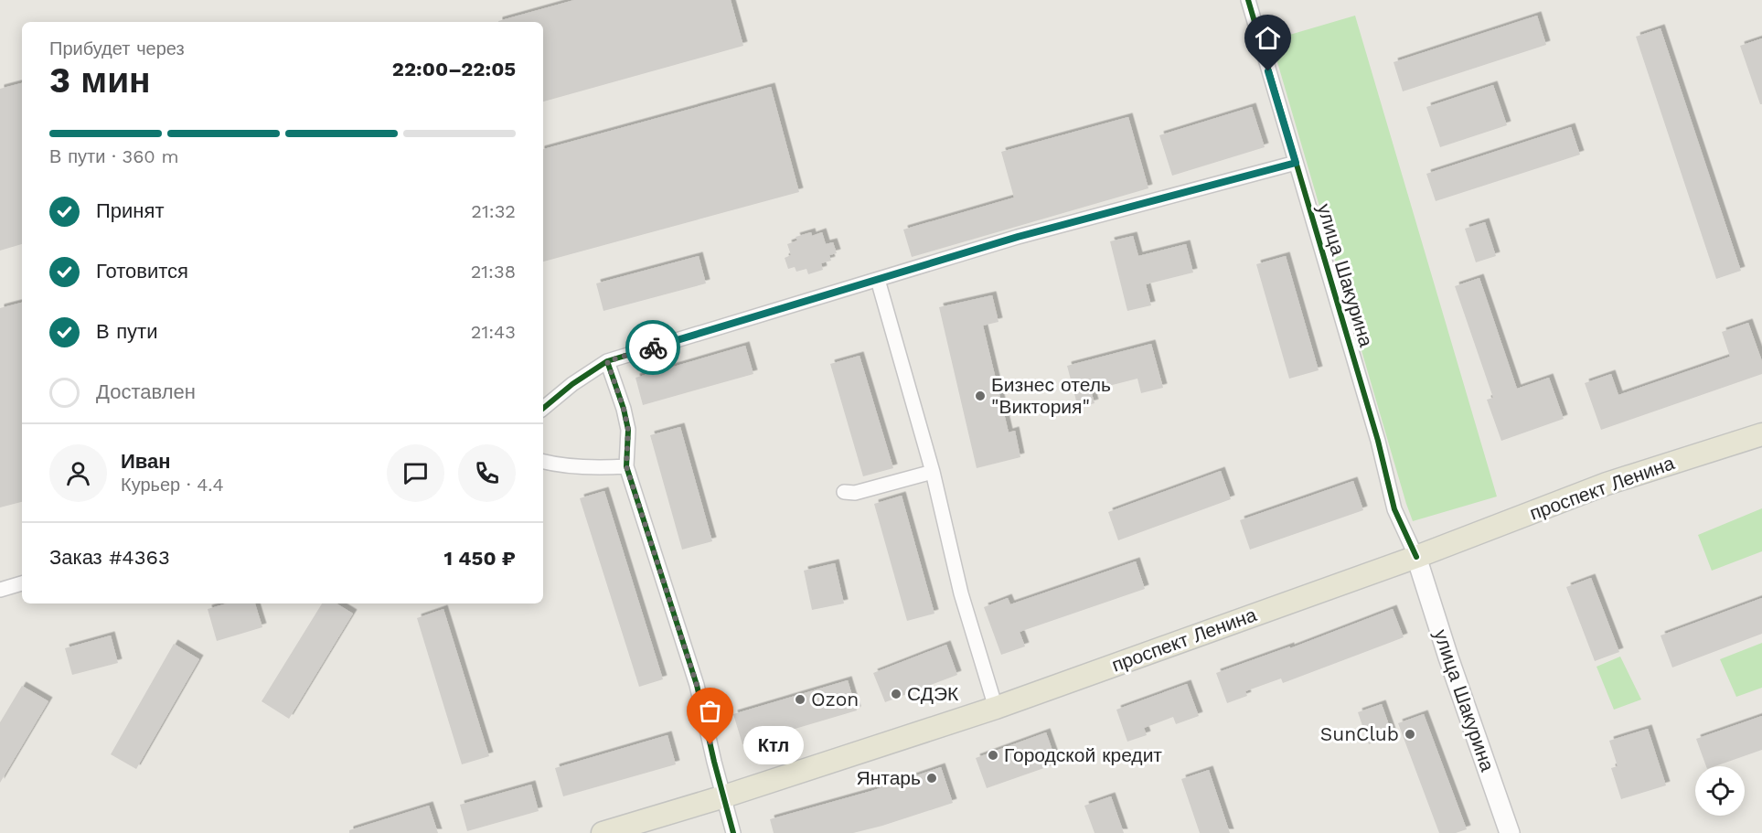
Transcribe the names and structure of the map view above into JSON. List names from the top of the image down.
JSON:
{
  "streets": {
    "main road": ["улица Шакурина", "проспект Ленина"]
  },
  "crossings": [
    ["улица Шакурина", "проспект Ленина"]
  ],
  "places": [
    "Бизнес отель \"Виктория\"",
    "СДЭК",
    "Ozon",
    "SunClub",
    "Ктл",
    "Городской кредит",
    "Янтарь"
  ],
  "page": {
    "heading": ["3 мин", "Прибудет через", "22:00–22:05"],
    "panel": [
      "Иван",
      "Курьер · 4.4",
      "Заказ #4363",
      "1 450 ₽"
    ],
    "bar": "В пути · 360 m",
    "list": [
      ["Принят", "21:32"],
      ["Готовится", "21:38"],
      ["В пути", "21:43"],
      "Доставлен"
    ],
    "bubble": "Ктл"
  }
}
